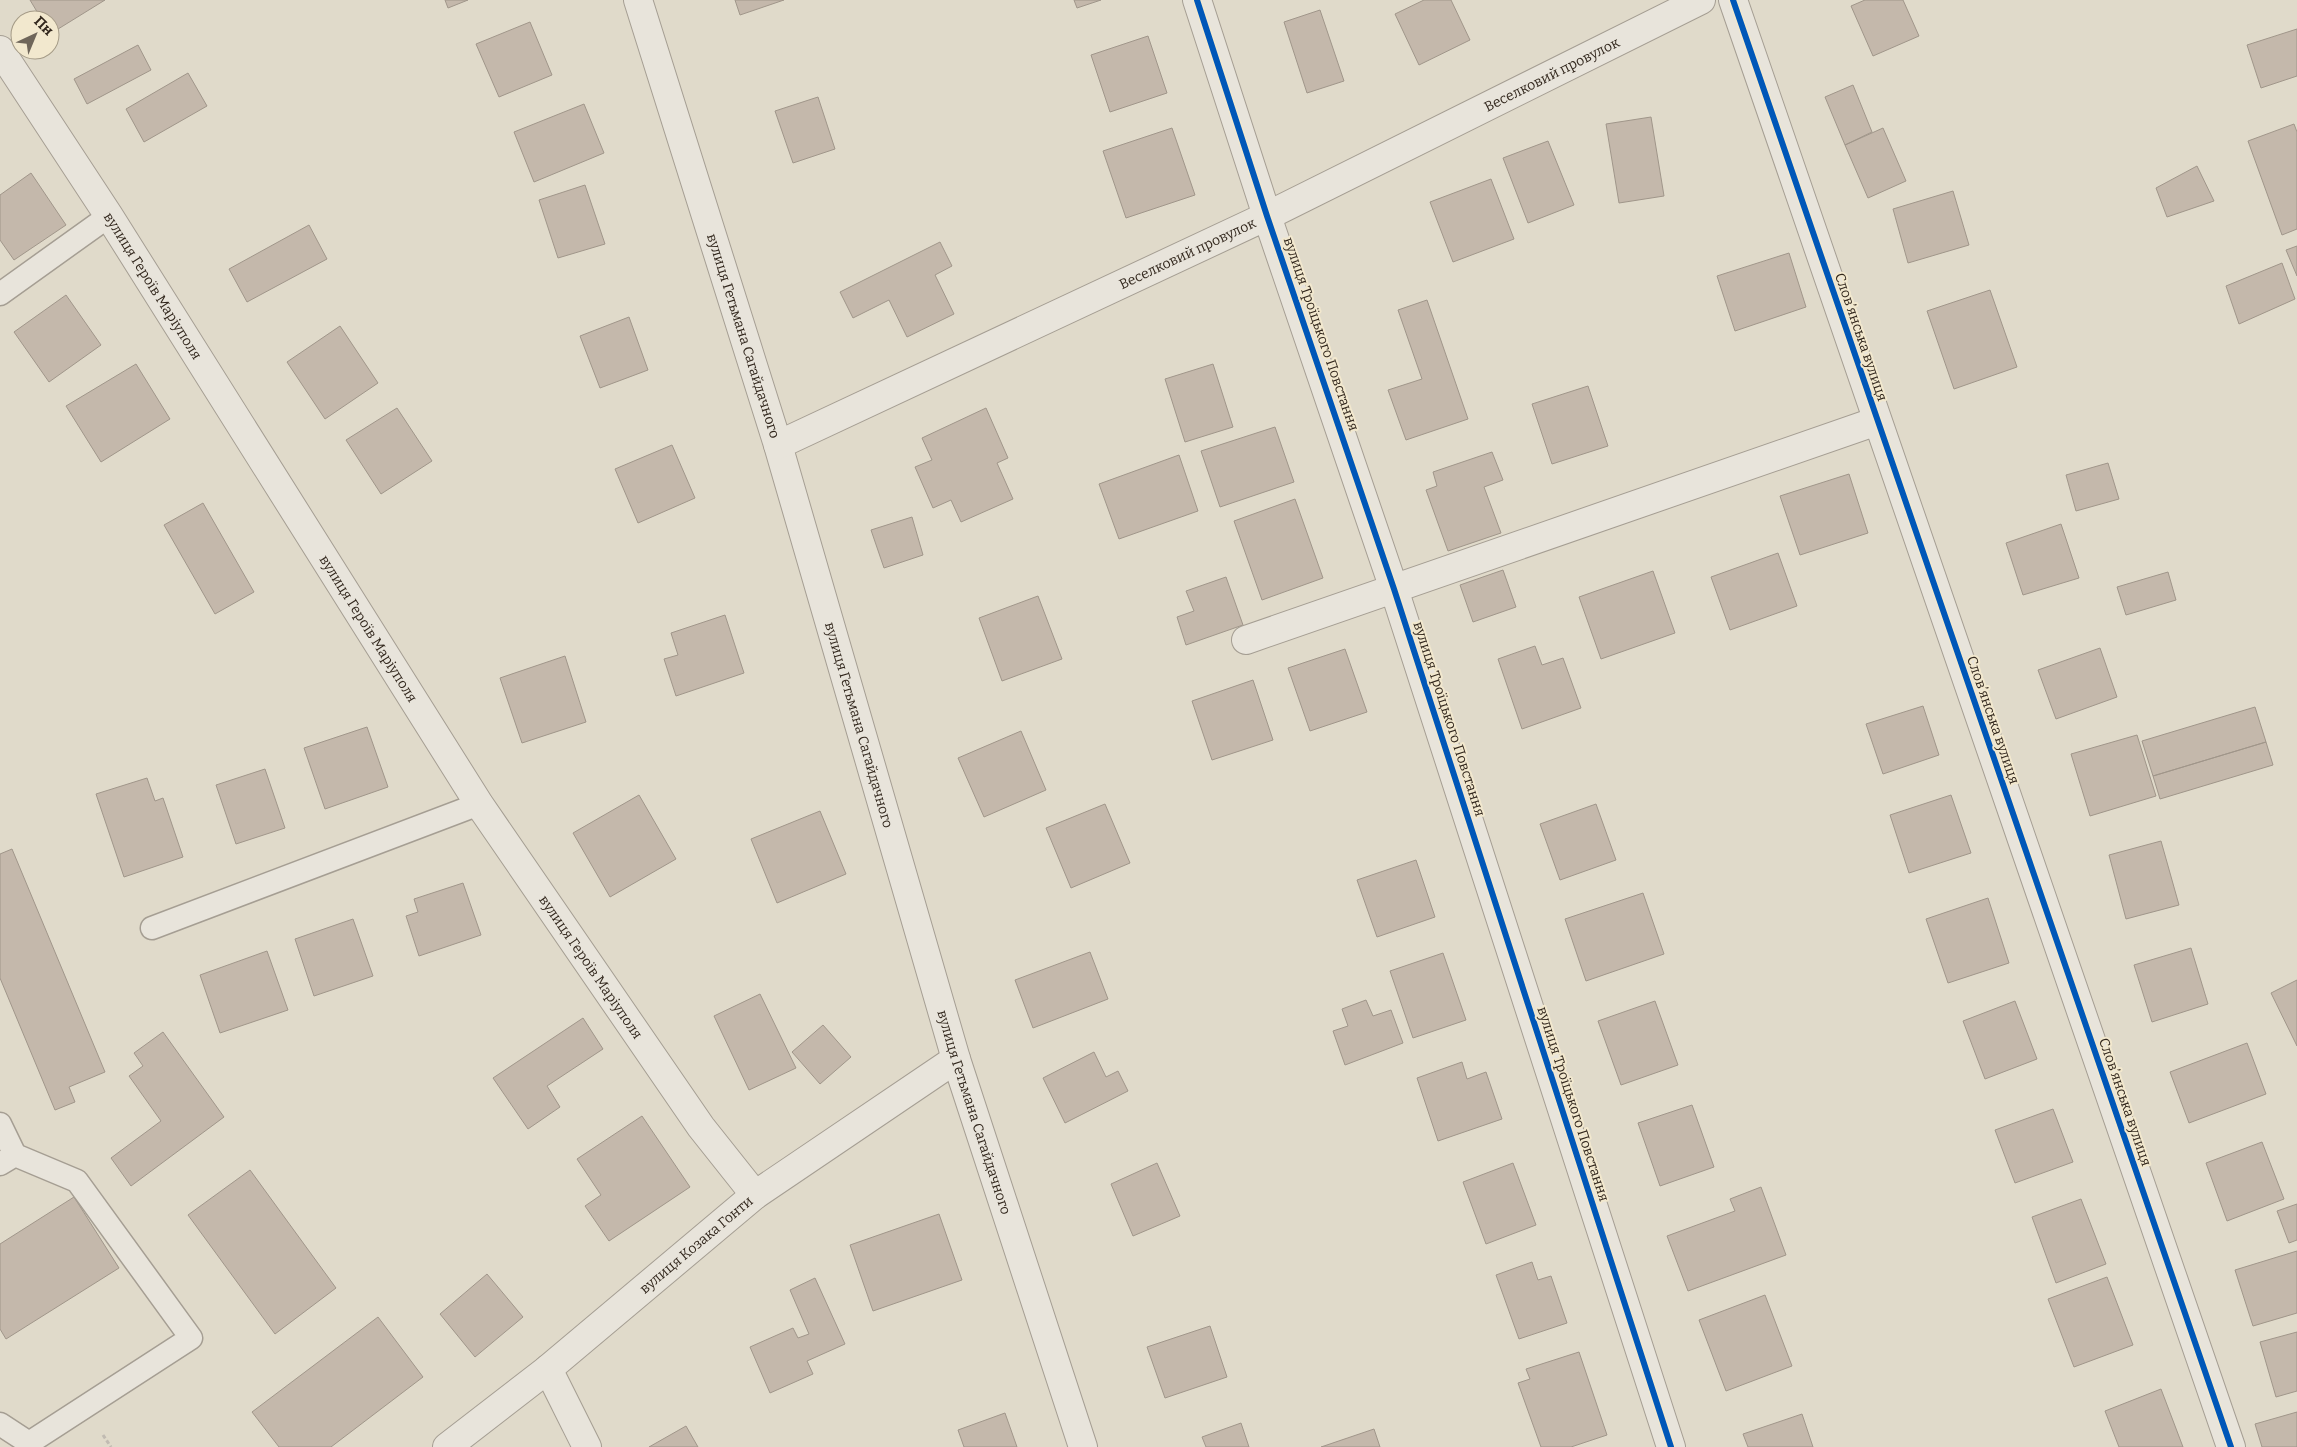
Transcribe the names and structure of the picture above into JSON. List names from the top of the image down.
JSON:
{
  "streets": {
    "street": [
      "Веселковий провулок",
      "вулиця Героїв Маріуполя",
      "вулиця Троїцького Повстання",
      "вулиця Гетьмана Сагайдачного",
      "Словʼянська вулиця",
      "вулиця Козака Гонти"
    ]
  },
  "crossings": [
    ["Веселковий провулок", "вулиця Троїцького Повстання"],
    ["Веселковий провулок", "вулиця Гетьмана Сагайдачного"],
    ["вулиця Героїв Маріуполя", "вулиця Козака Гонти"],
    ["вулиця Гетьмана Сагайдачного", "вулиця Козака Гонти"]
  ],
  "north": "top right"
}
